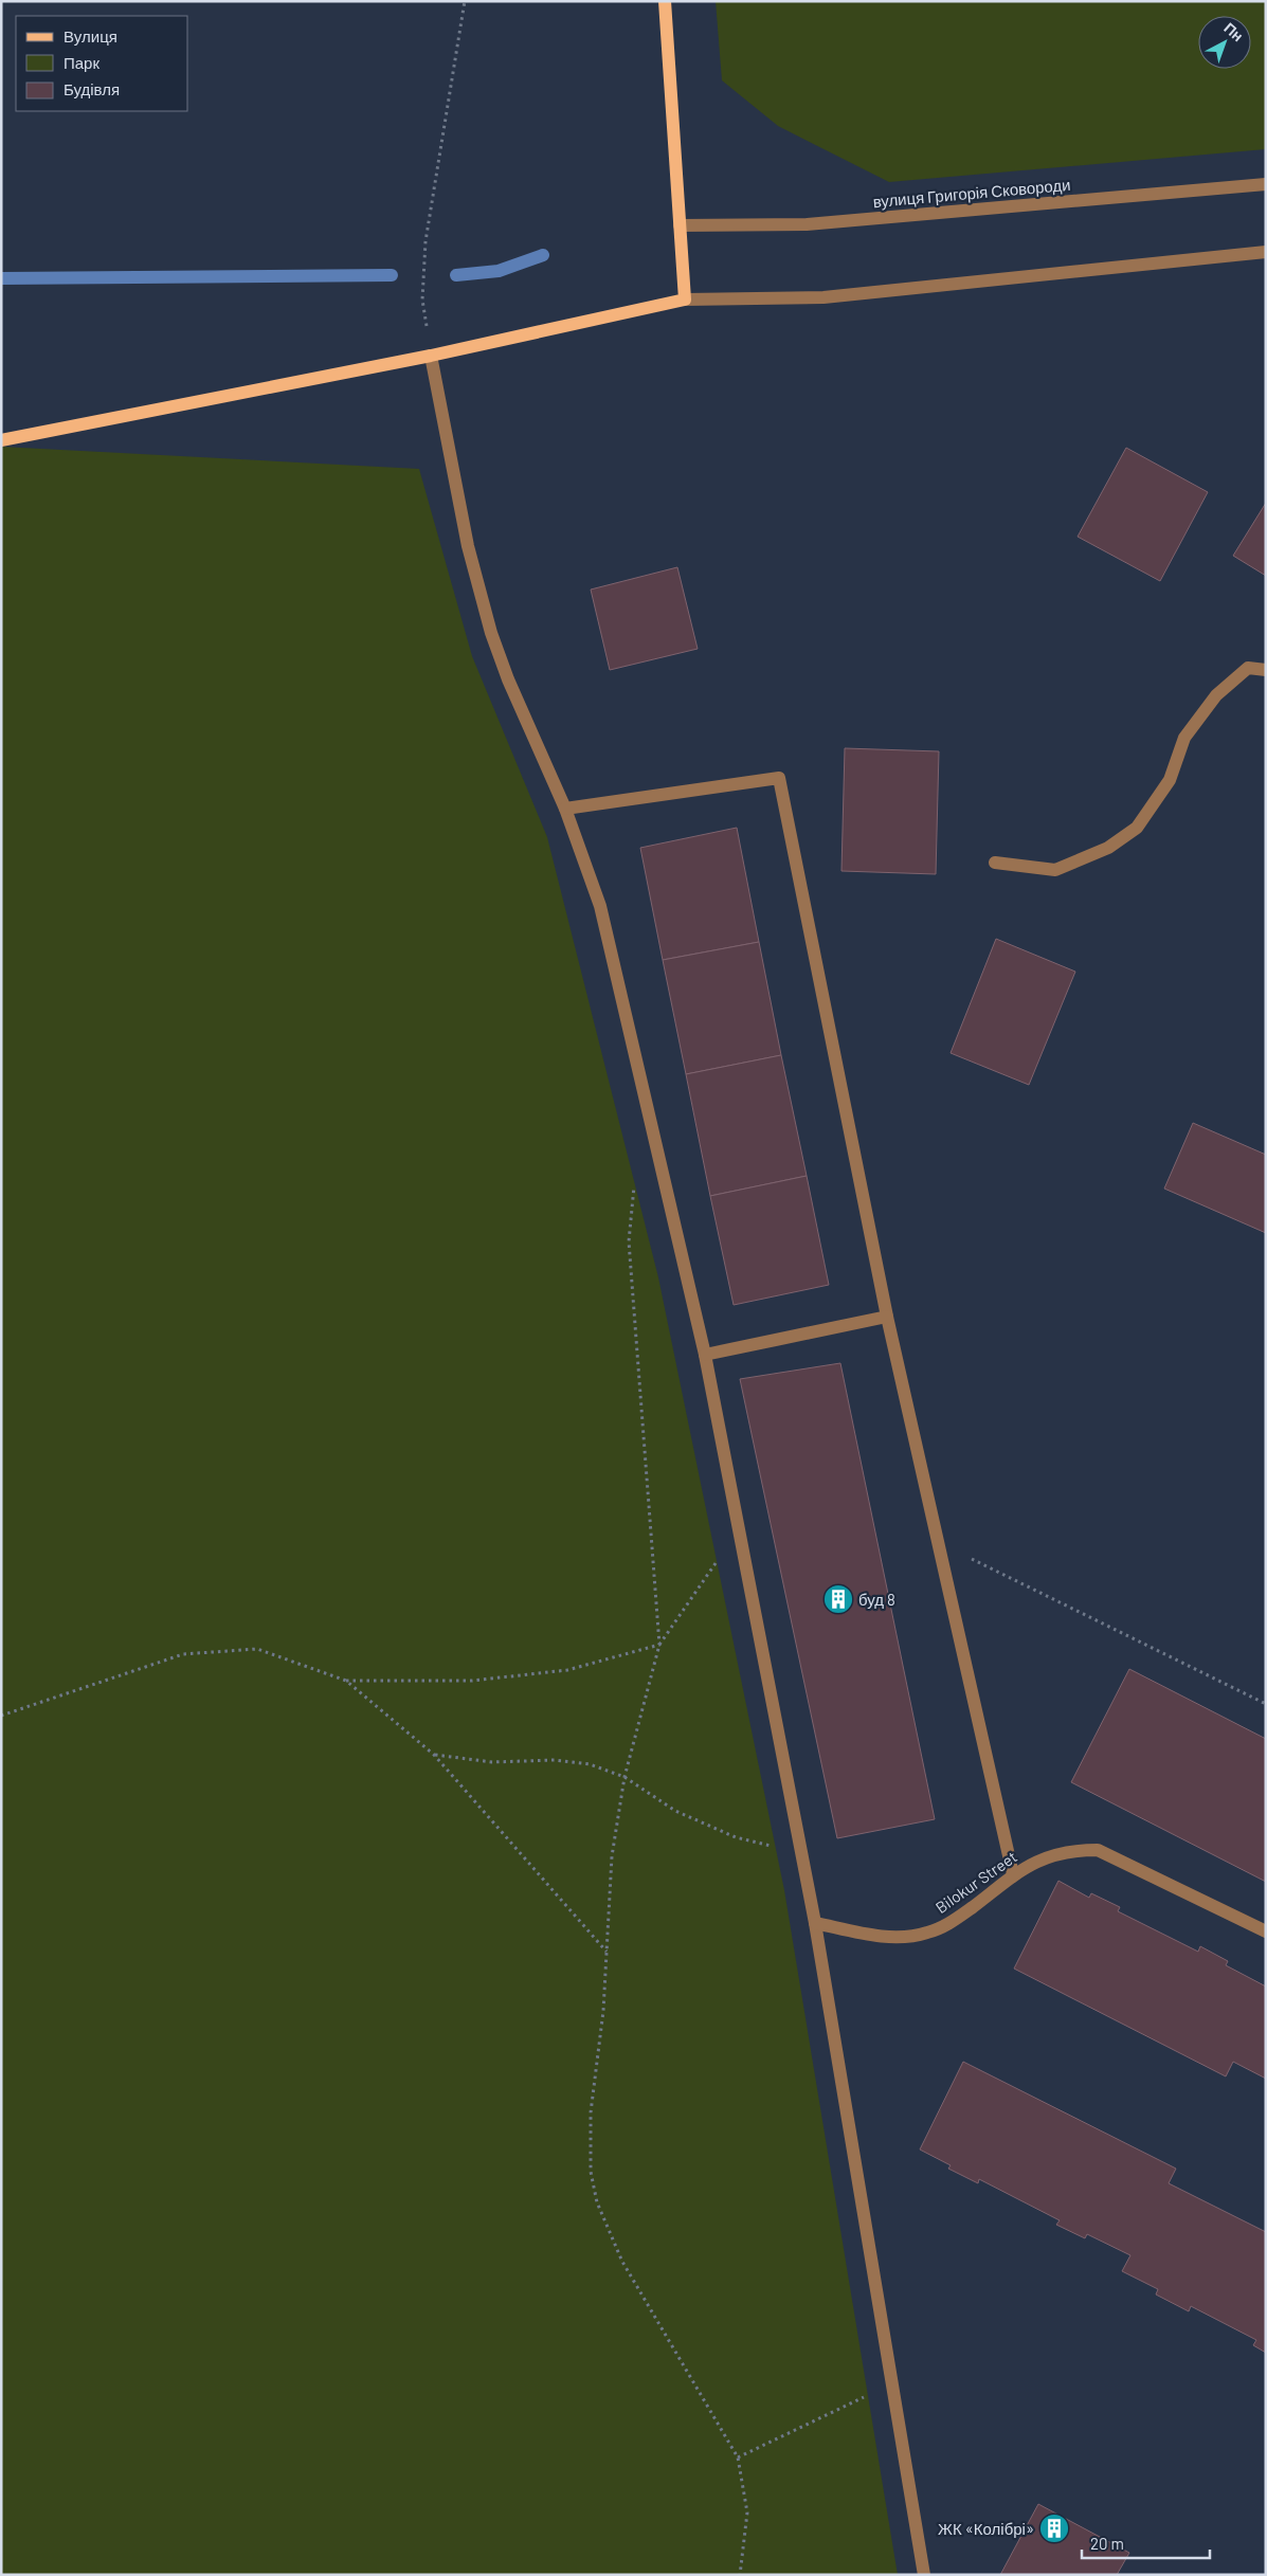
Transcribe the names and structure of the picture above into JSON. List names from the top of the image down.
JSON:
{
  "streets": {
    "street": ["вулиця Григорія Сковороди", "Bilokur Street"]
  },
  "places": {
    "building": ["буд 8", "ЖК «Колібрі»"]
  },
  "legend": ["Вулиця", "Парк", "Будівля"],
  "scale_bar": "20 m",
  "north": "top right"
}
